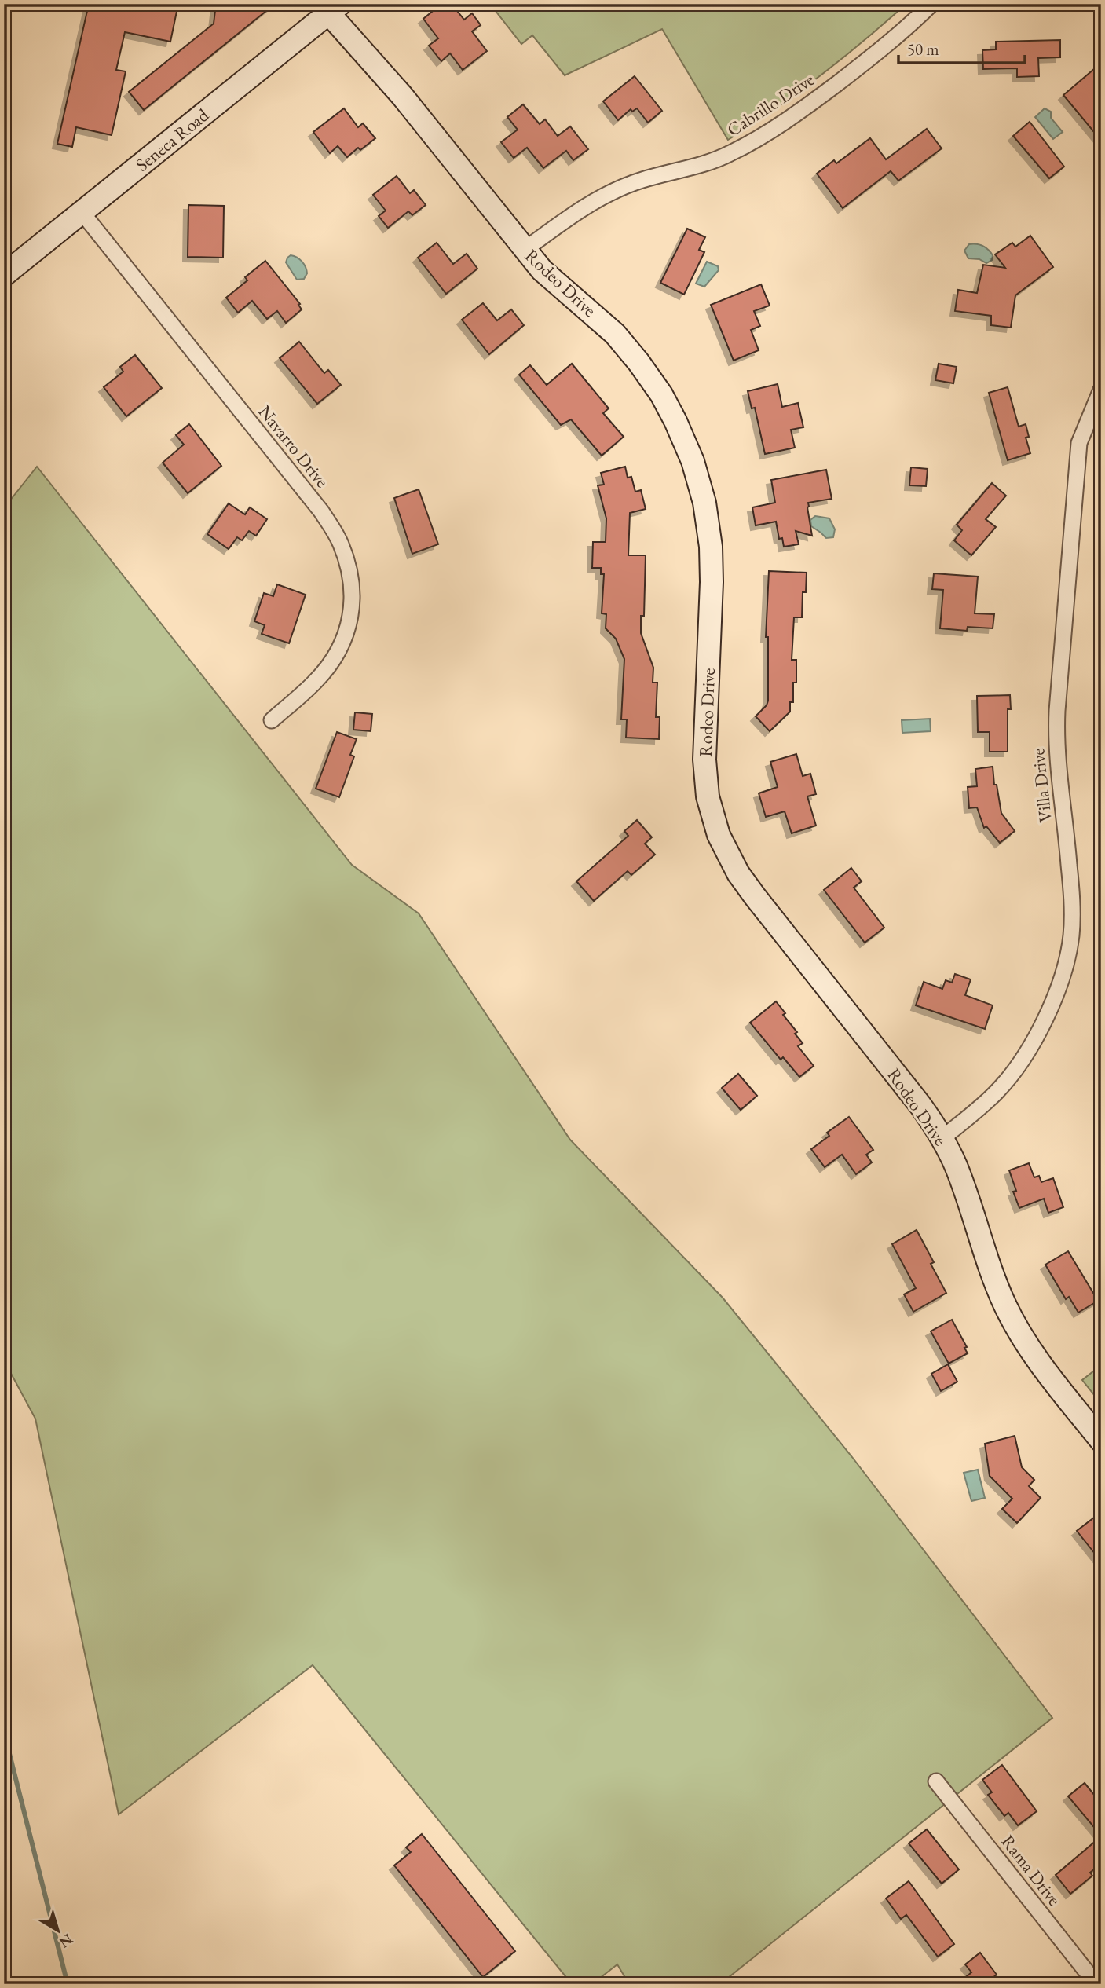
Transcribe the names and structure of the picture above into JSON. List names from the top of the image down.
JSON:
{
  "streets": {
    "street": [
      "Cabrillo Drive",
      "Seneca Road",
      "Rodeo Drive",
      "Navarro Drive",
      "Villa Drive",
      "Rama Drive"
    ]
  },
  "crossings": [
    ["Cabrillo Drive", "Rodeo Drive"],
    ["Seneca Road", "Rodeo Drive"],
    ["Seneca Road", "Navarro Drive"],
    ["Rodeo Drive", "Villa Drive"]
  ],
  "scale_bar": "50 m",
  "north": "bottom right"
}
